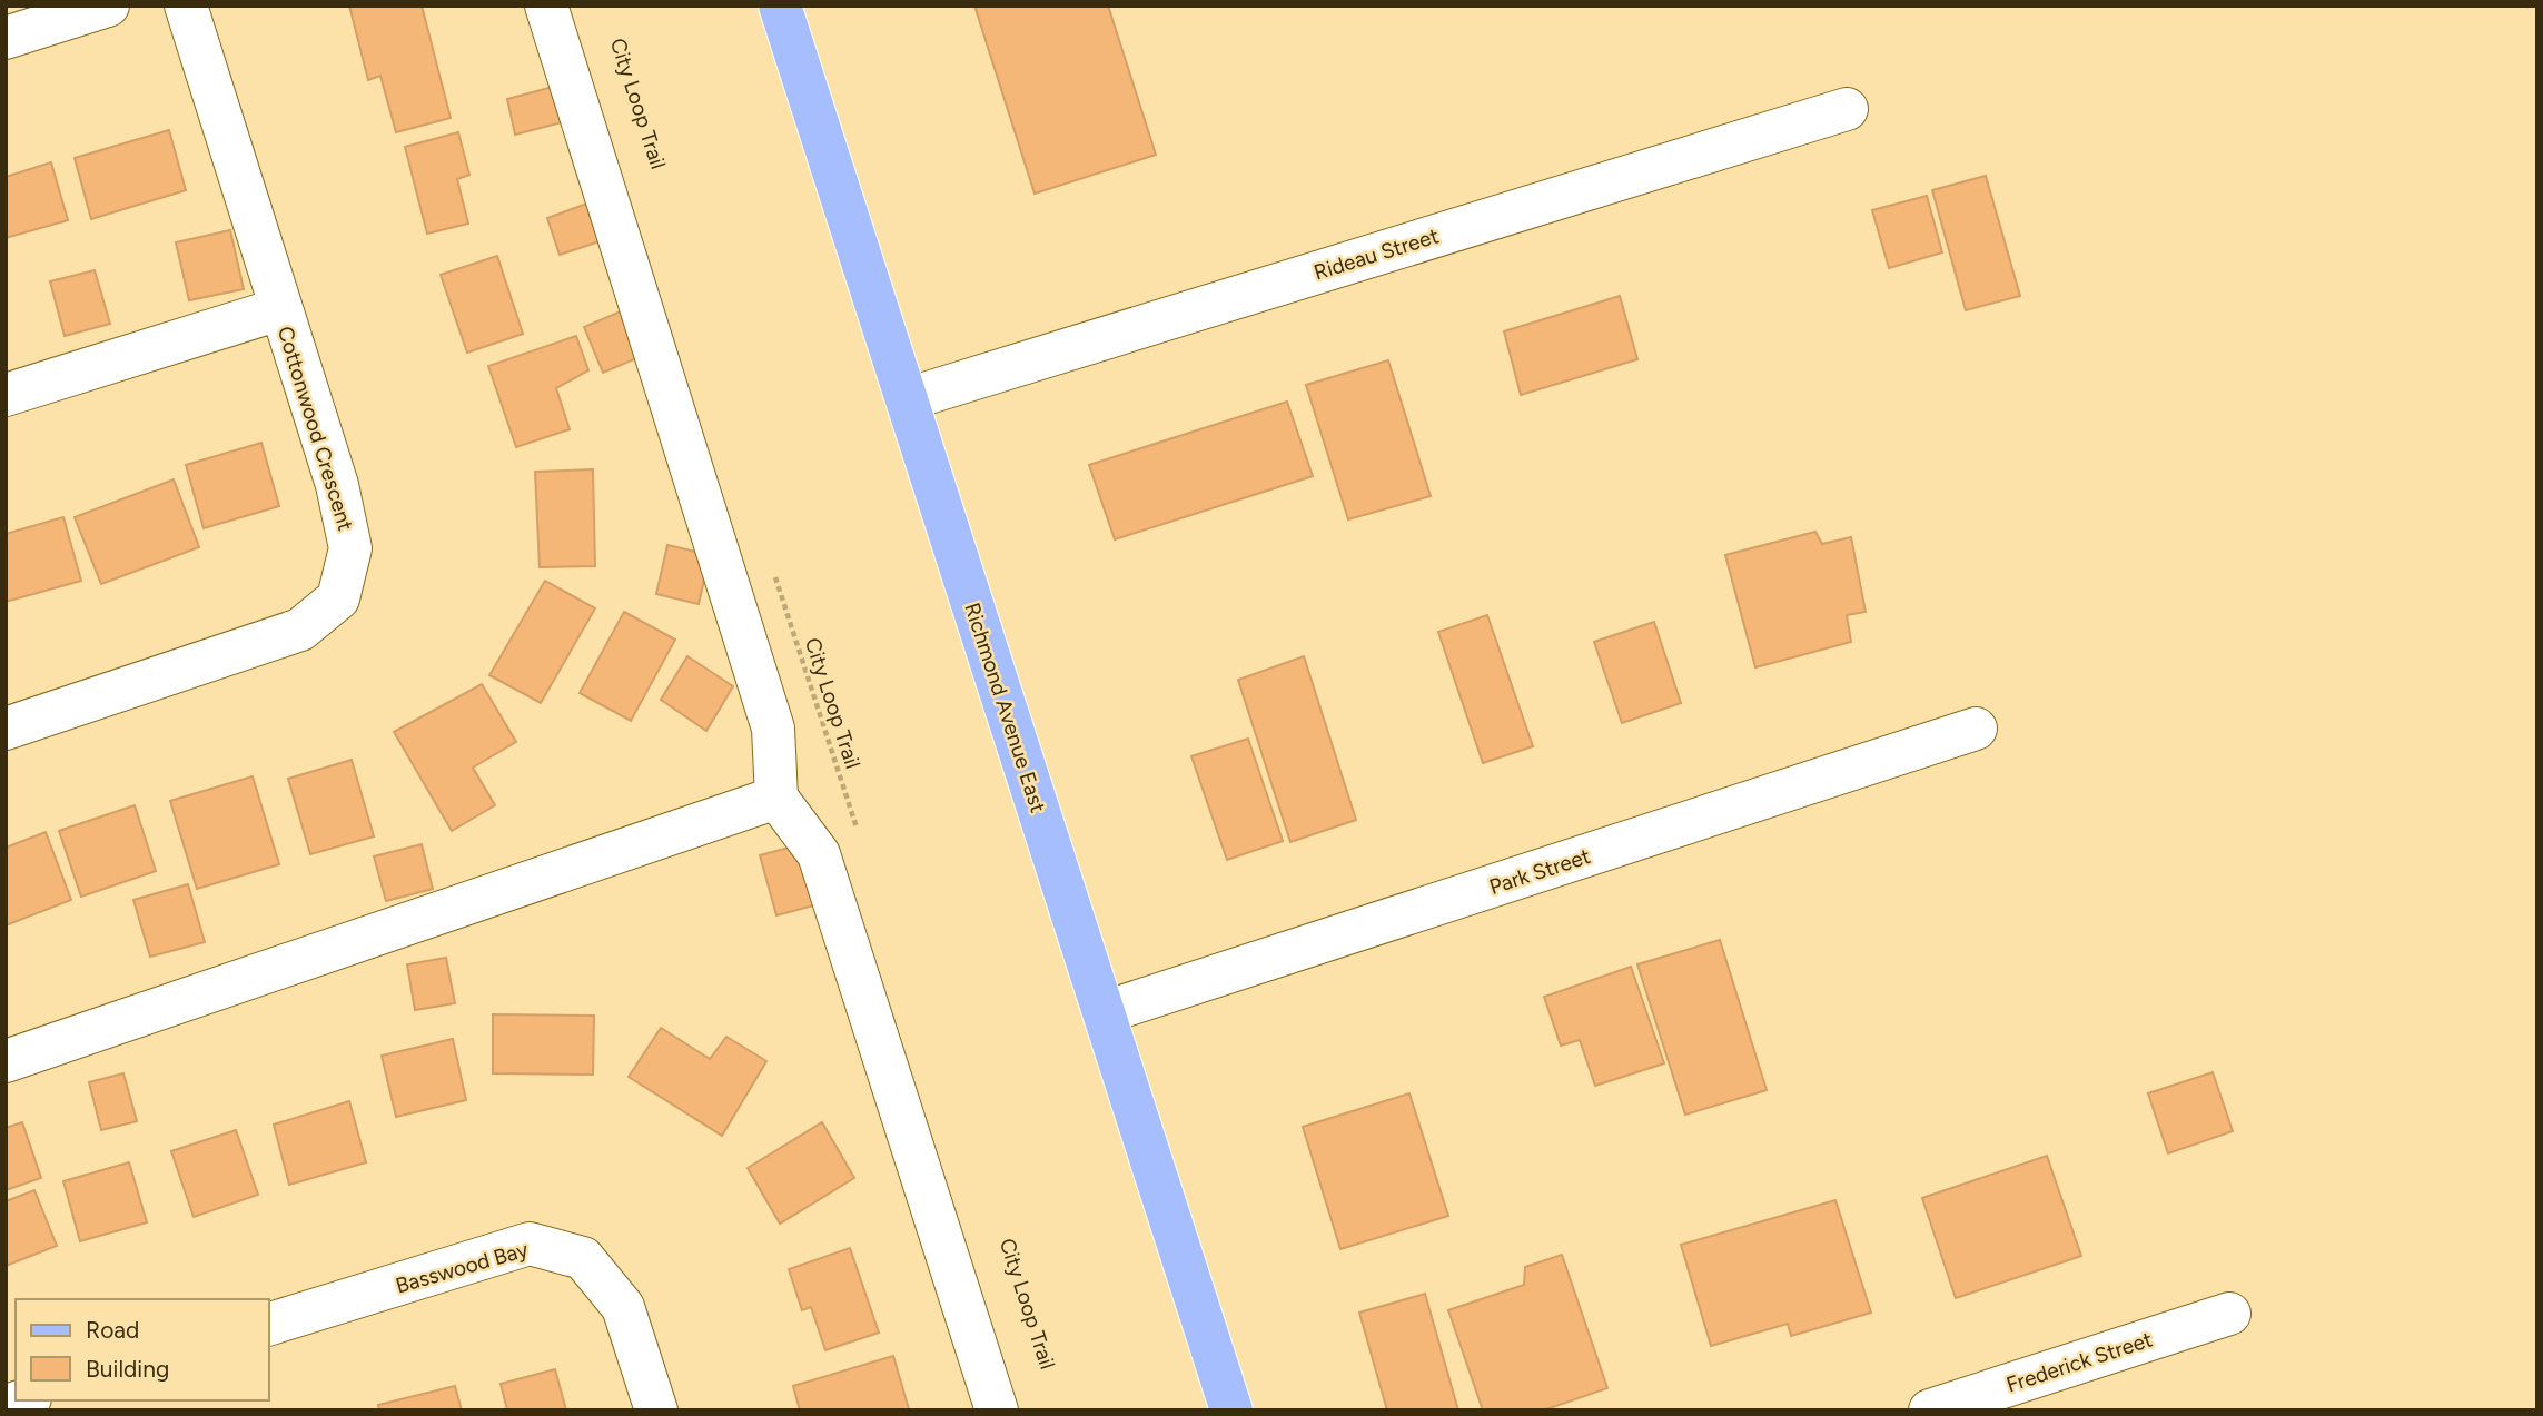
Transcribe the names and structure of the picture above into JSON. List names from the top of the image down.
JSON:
{
  "streets": {
    "main road": ["Richmond Avenue East"],
    "street": [
      "Rideau Street",
      "Cottonwood Crescent",
      "Park Street",
      "Basswood Bay",
      "Frederick Street"
    ],
    "path": ["City Loop Trail"]
  },
  "crossings": [
    ["Rideau Street", "Richmond Avenue East"],
    ["Richmond Avenue East", "Park Street"]
  ],
  "legend": ["Road", "Building"]
}
